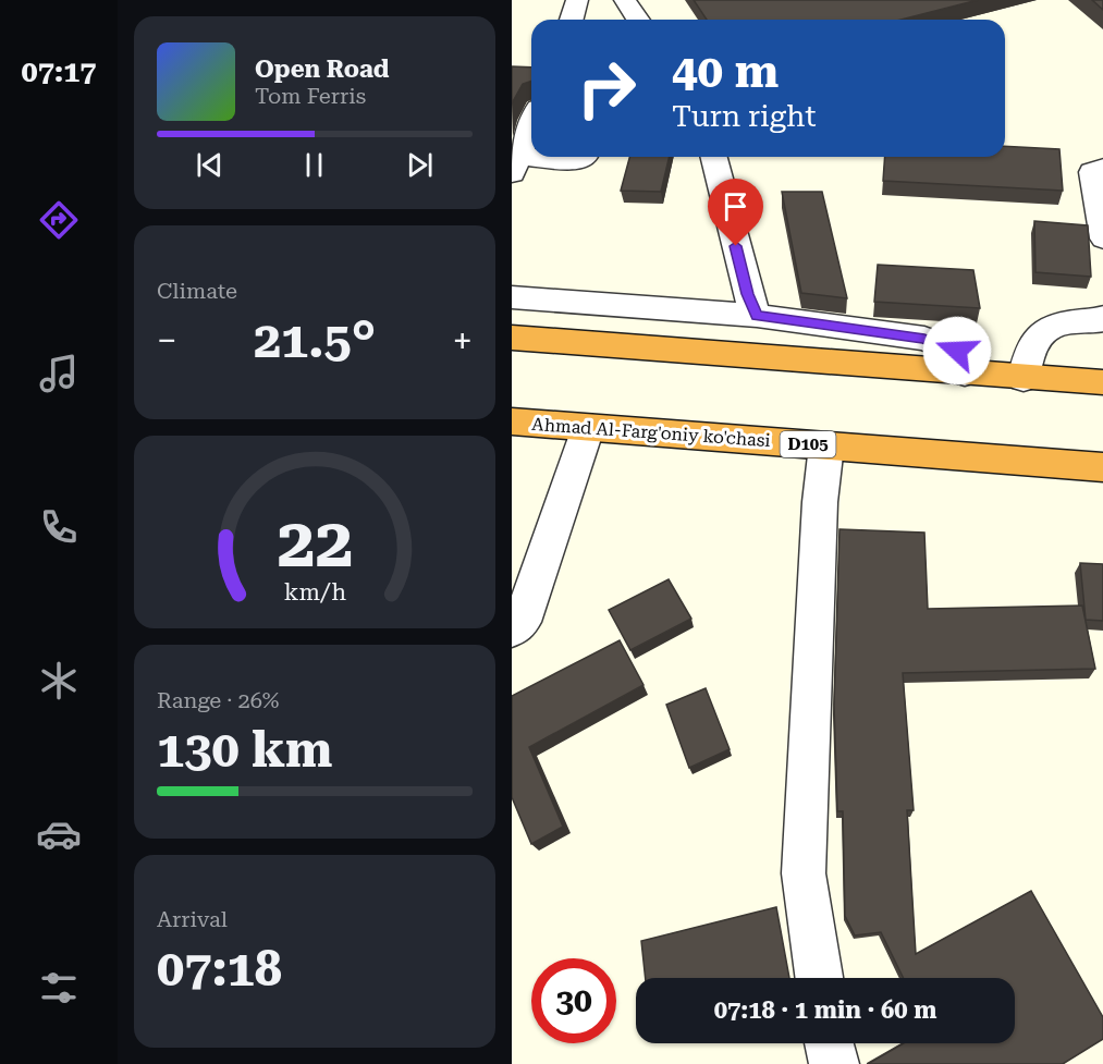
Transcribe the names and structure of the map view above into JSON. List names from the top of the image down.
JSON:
{
  "streets": {
    "highway": ["Ahmad Al-Farg'oniy ko'chasi", "D105"]
  },
  "page": {
    "tabs": "07:17",
    "turn": ["40 m", "Turn right"],
    "song": ["Open Road", "Tom Ferris"],
    "tile": [
      "Climate",
      ["Range · 26%", "130 km"],
      ["Arrival", "07:18"]
    ],
    "heat": ["−", "21.5°", "+"],
    "limit": "30",
    "trip": "07:18 · 1 min · 60 m",
    "gauge": ["22", "km/h"]
  }
}
